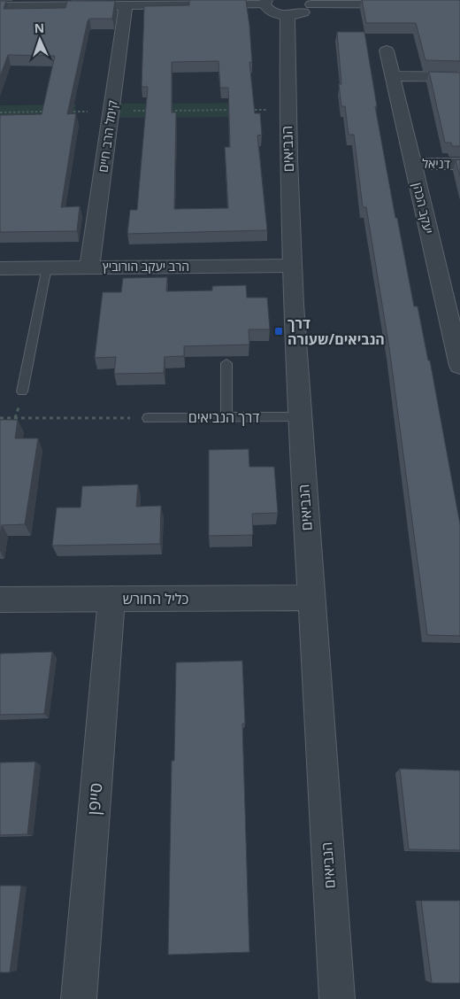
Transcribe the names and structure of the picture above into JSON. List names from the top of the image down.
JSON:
{
  "streets": {
    "street": [
      "קימל הרב חיים",
      "הנביאים",
      "דניאל",
      "יעקב הכהן",
      "הרב יעקב הורוביץ",
      "כליל החורש",
      "סייפן"
    ],
    "lane": ["דרך הנביאים"]
  },
  "crossings": [
    ["קימל הרב חיים", "הרב יעקב הורוביץ"],
    ["הנביאים", "הרב יעקב הורוביץ"],
    ["הנביאים", "דרך הנביאים"],
    ["הנביאים", "כליל החורש"],
    ["דניאל", "יעקב הכהן"],
    ["כליל החורש", "סייפן"]
  ],
  "places": {
    "transit": ["דרך הנביאים/שעורה"]
  },
  "north": "top"
}
